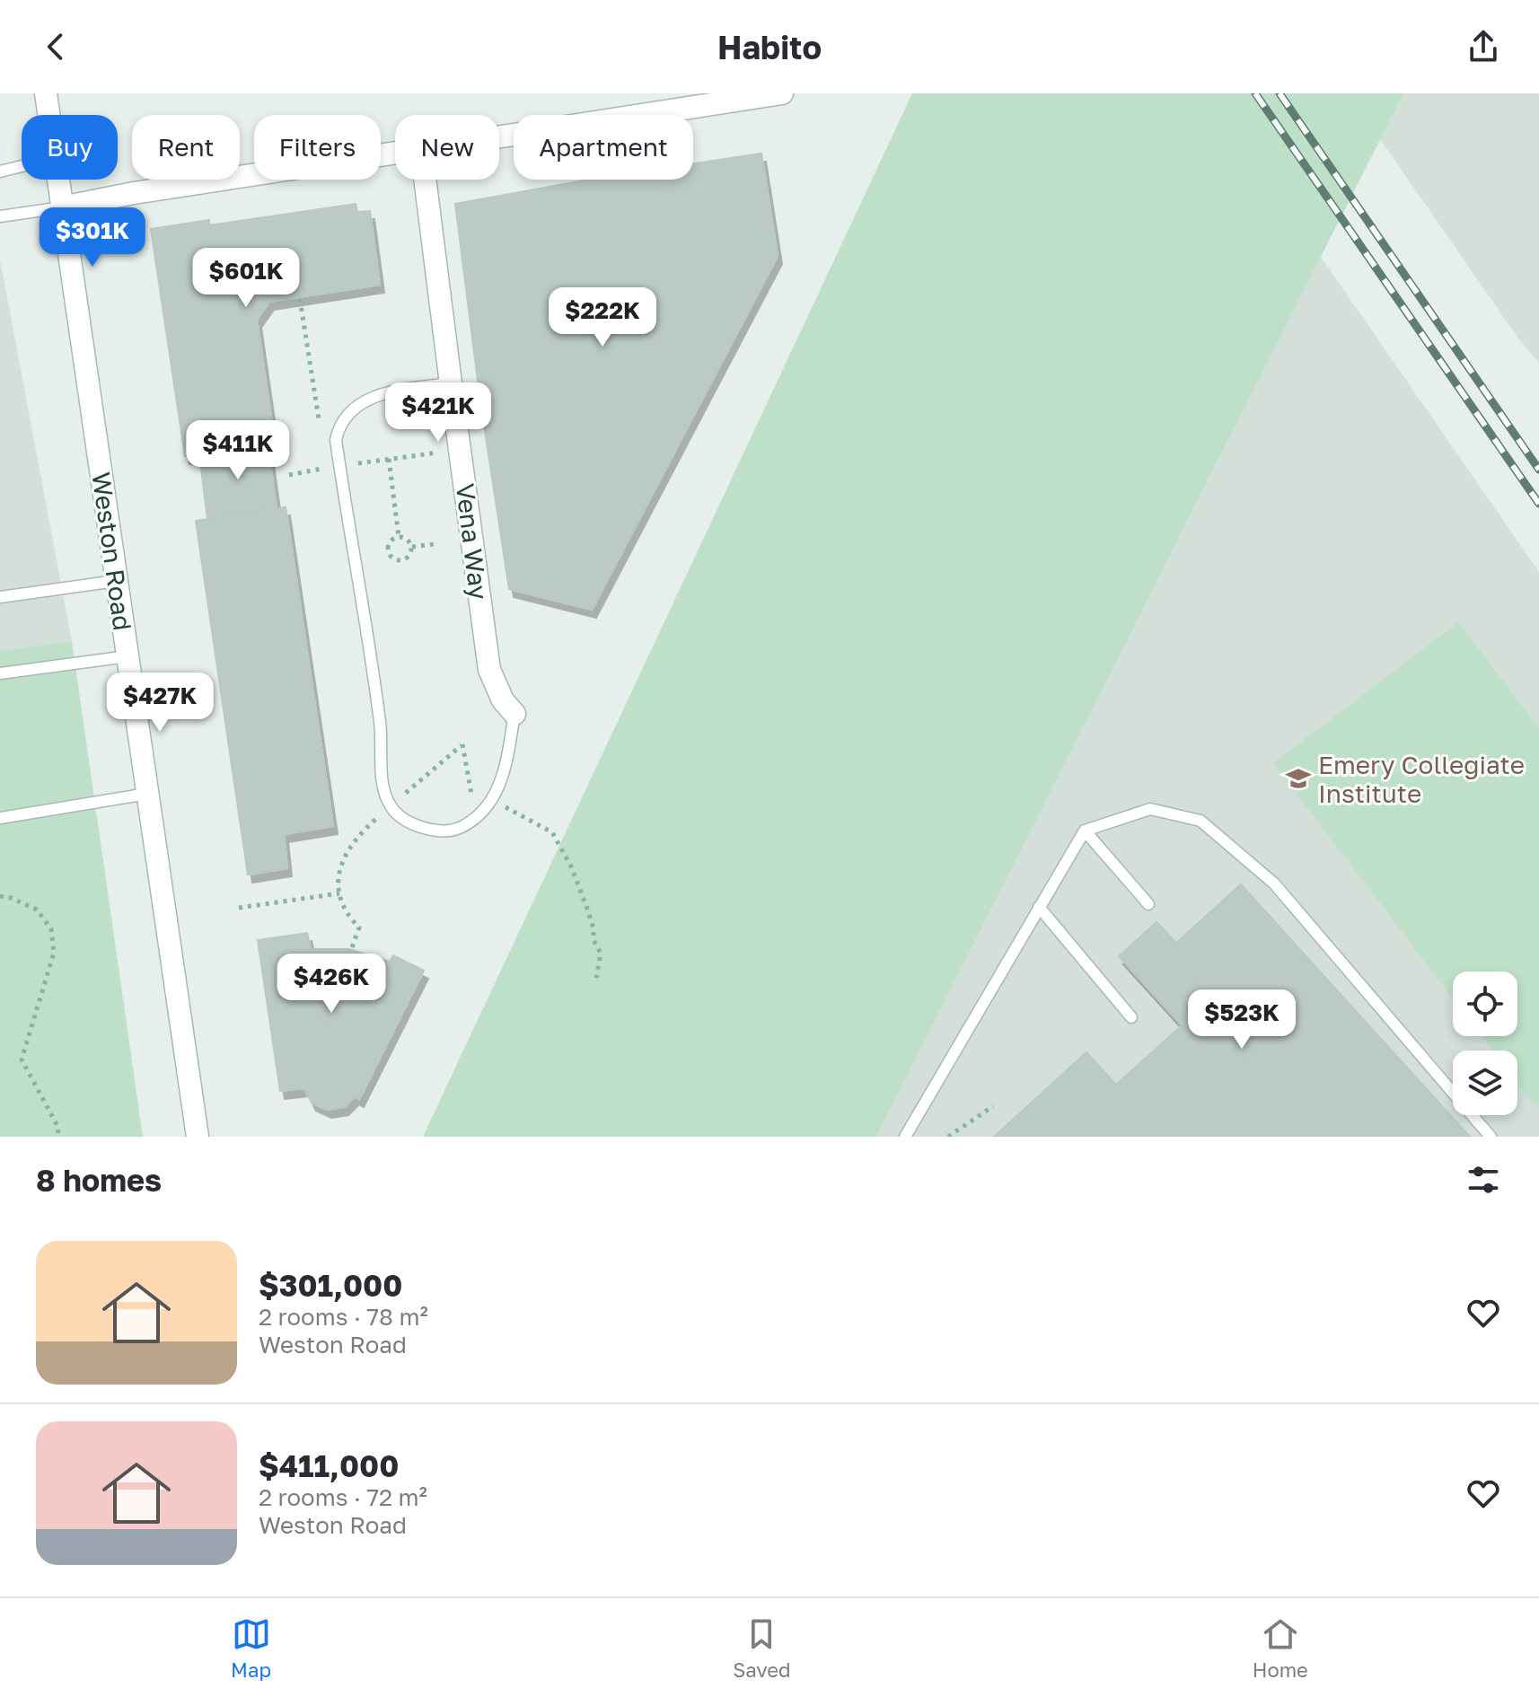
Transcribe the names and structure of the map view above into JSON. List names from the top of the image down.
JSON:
{
  "streets": {
    "street": ["Vena Way", "Weston Road"]
  },
  "places": {
    "school or university": ["Emery Collegiate Institute"]
  },
  "page": {
    "header": "Habito",
    "chip": [
      "Buy",
      "Rent",
      "Filters",
      "New",
      "Apartment"
    ],
    "price": [
      "$301K",
      "$601K",
      "$222K",
      "$421K",
      "$411K",
      "$427K",
      "$426K",
      "$523K"
    ],
    "heading": "8 homes",
    "list": [
      {
        "name": "$301,000",
        "note": "2 rooms · 78 m² · Weston Road"
      },
      {
        "name": "$411,000",
        "note": "2 rooms · 72 m² · Weston Road"
      }
    ],
    "tabs": ["Map", "Saved", "Home"]
  }
}
